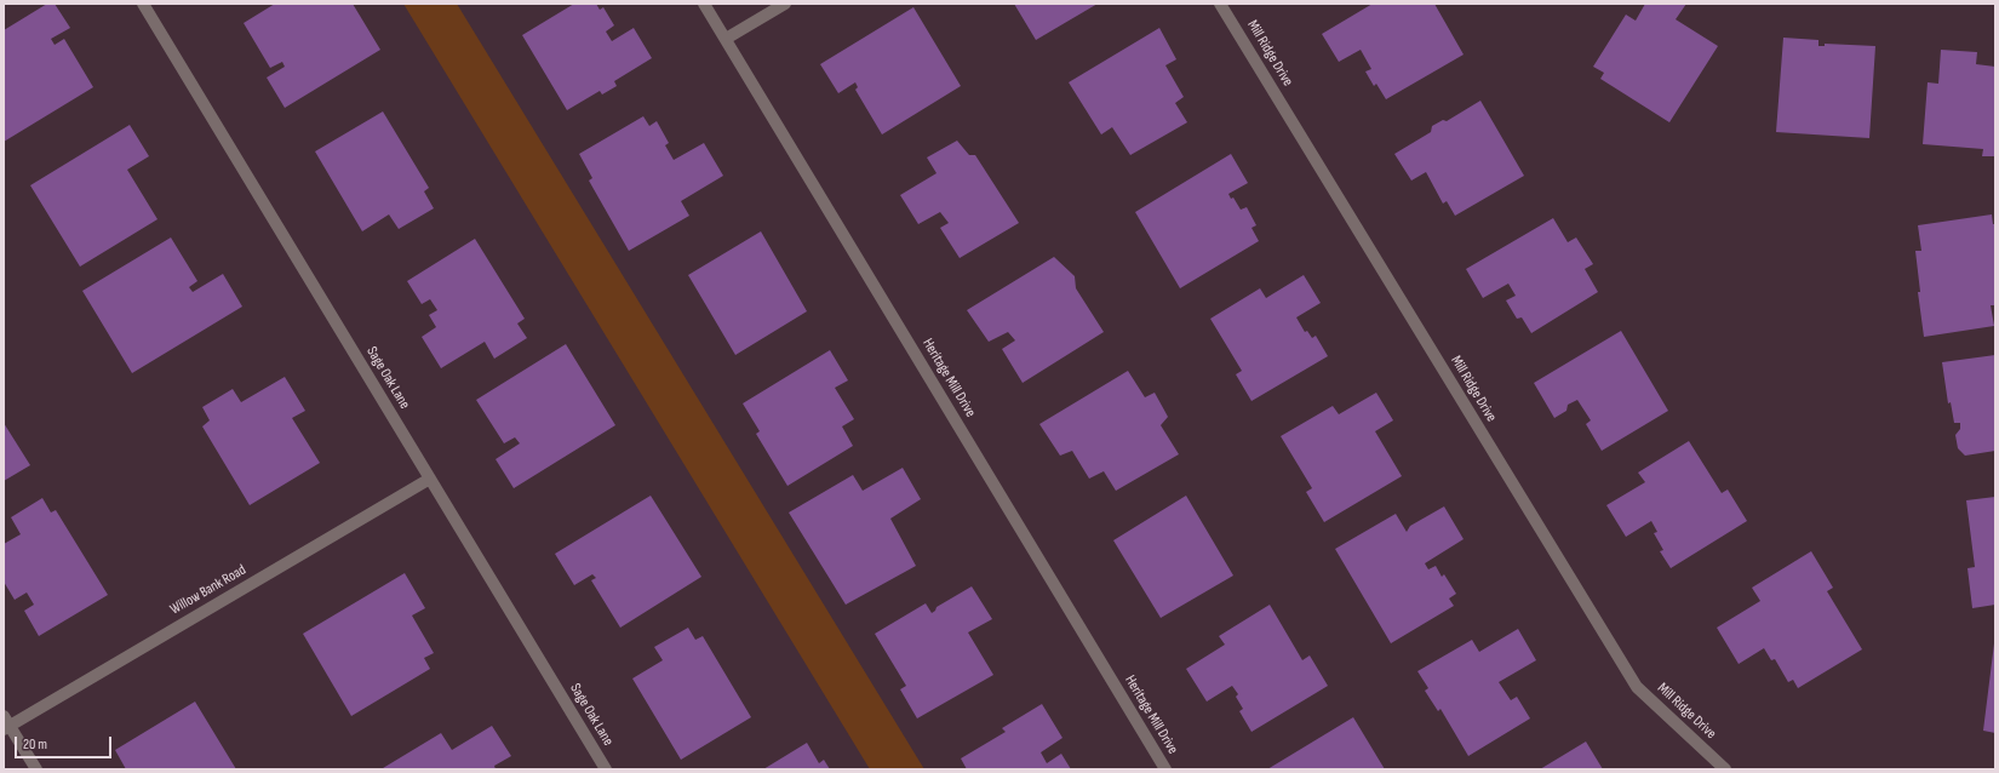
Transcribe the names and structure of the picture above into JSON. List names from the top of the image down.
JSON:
{
  "streets": {
    "street": [
      "Mill Ridge Drive",
      "Sage Oak Lane",
      "Heritage Mill Drive",
      "Willow Bank Road"
    ]
  },
  "crossings": [
    ["Sage Oak Lane", "Willow Bank Road"]
  ],
  "scale_bar": "20 m"
}
